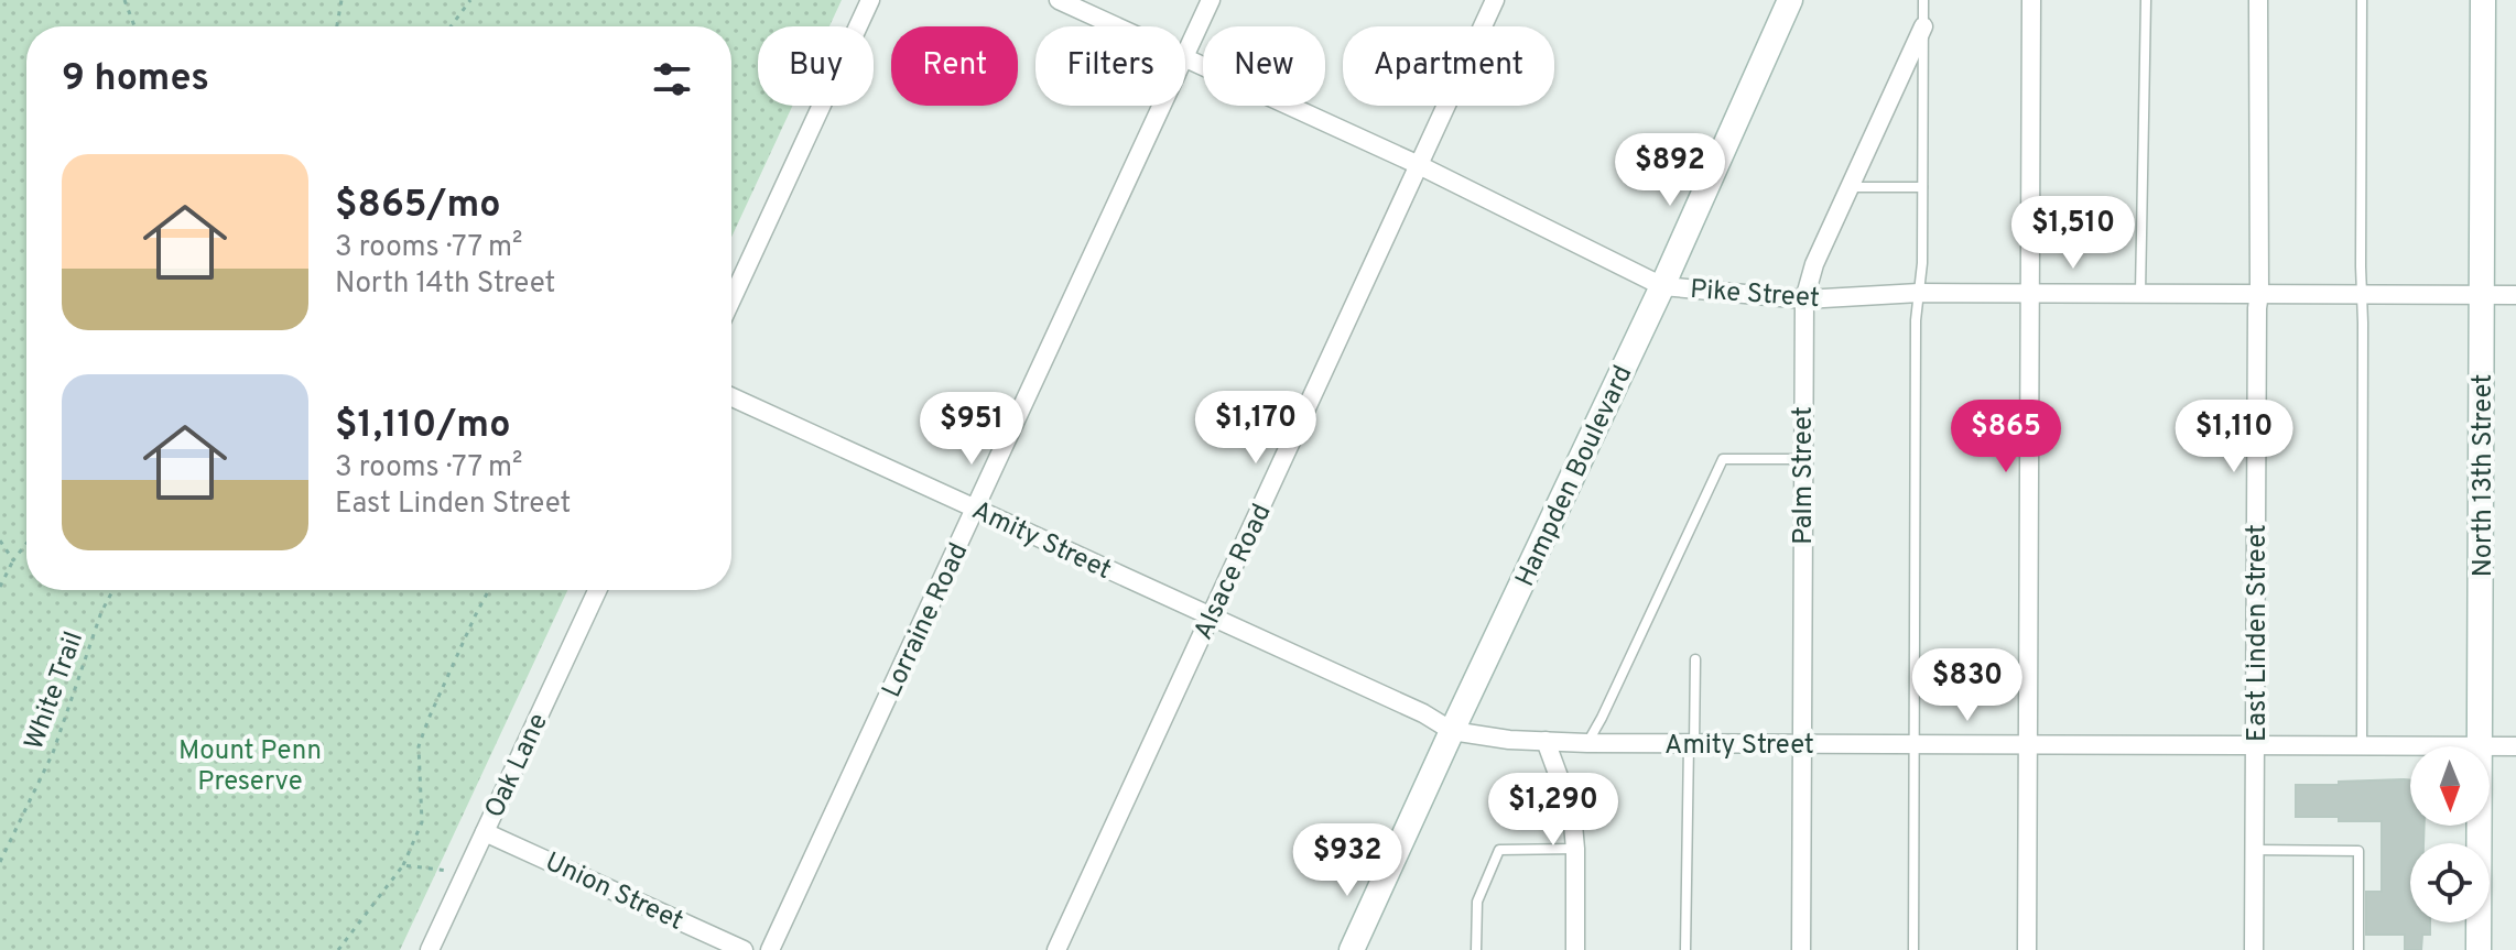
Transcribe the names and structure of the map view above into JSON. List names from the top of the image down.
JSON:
{
  "streets": {
    "main road": ["Hampden Boulevard", "North 13th Street"],
    "street": [
      "Pike Street",
      "Palm Street",
      "Amity Street",
      "Alsace Road",
      "Lorraine Road",
      "East Linden Street",
      "Oak Lane",
      "Union Street"
    ],
    "path": ["White Trail"]
  },
  "crossings": [
    ["Pike Street", "Hampden Boulevard"],
    ["Pike Street", "Palm Street"],
    ["Pike Street", "North 13th Street"],
    ["Pike Street", "Alsace Road"],
    ["Pike Street", "East Linden Street"],
    ["Hampden Boulevard", "Amity Street"],
    ["Palm Street", "Amity Street"],
    ["Amity Street", "Alsace Road"],
    ["Amity Street", "Lorraine Road"],
    ["Amity Street", "East Linden Street"],
    ["Oak Lane", "Union Street"]
  ],
  "parks": ["Mount Penn Preserve"],
  "north": "bottom",
  "page": {
    "chip": [
      "Buy",
      "Rent",
      "Filters",
      "New",
      "Apartment"
    ],
    "heading": "9 homes",
    "list": [
      {
        "name": "$865/mo",
        "note": "3 rooms · 77 m² · North 14th Street"
      },
      {
        "name": "$1,110/mo",
        "note": "3 rooms · 77 m² · East Linden Street"
      }
    ],
    "price": [
      "$892",
      "$1,510",
      "$1,170",
      "$951",
      "$865",
      "$1,110",
      "$830",
      "$1,290",
      "$932"
    ]
  }
}
